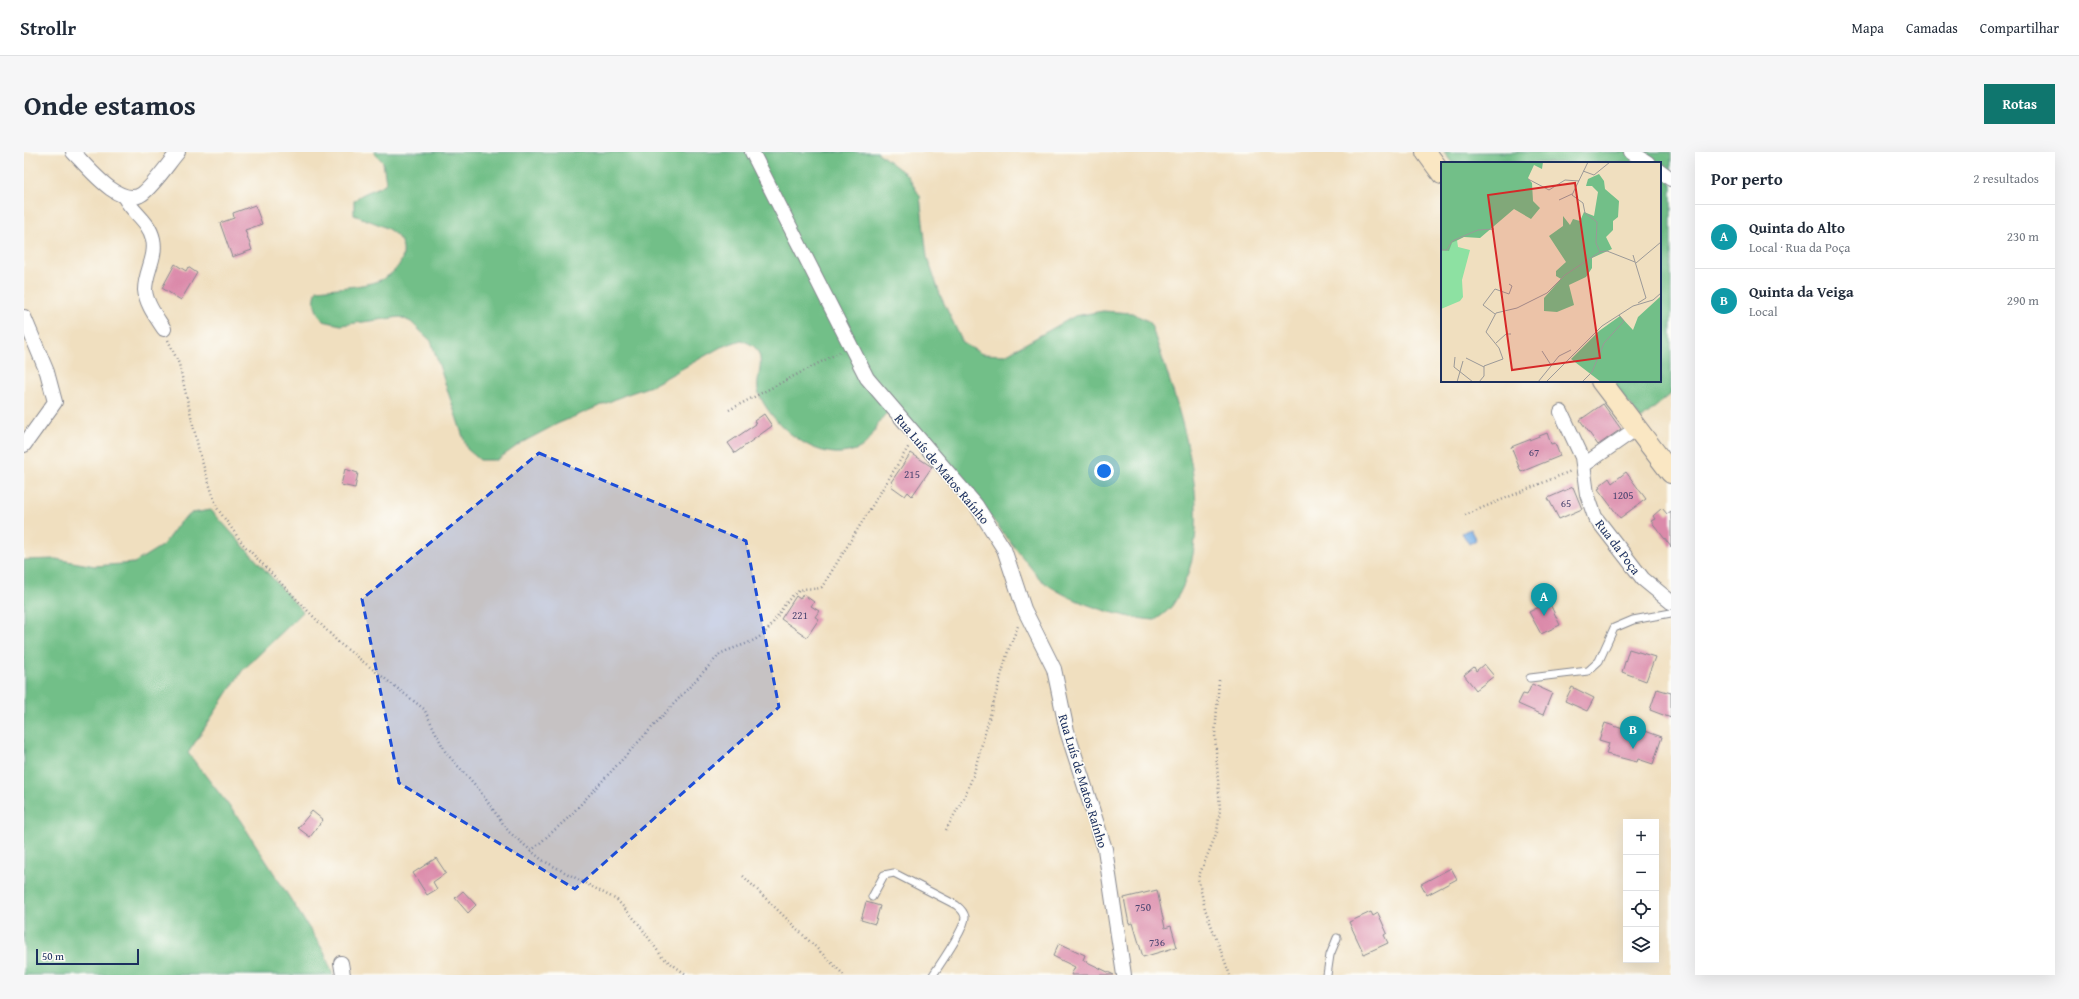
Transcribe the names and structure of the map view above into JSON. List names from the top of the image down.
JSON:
{
  "streets": {
    "street": ["Rua Luís de Matos Raínho", "Rua da Poça"]
  },
  "house_numbers": [
    "67",
    "215",
    "1205",
    "65",
    "221",
    "750",
    "736"
  ],
  "scale_bar": "50 m",
  "page": {
    "header": "Strollr",
    "nav": ["Mapa", "Camadas", "Compartilhar"],
    "title": "Onde estamos",
    "buttons": "Rotas",
    "heading": ["Por perto", "2 resultados"],
    "list": [
      {
        "mark": "A",
        "name": "Quinta do Alto",
        "note": "Local · Rua da Poça",
        "value": "230 m"
      },
      {
        "mark": "B",
        "name": "Quinta da Veiga",
        "note": "Local",
        "value": "290 m"
      }
    ],
    "pins": ["A", "B"],
    "map_buttons": ["+", "−"],
    "scale": "50 m"
  }
}
